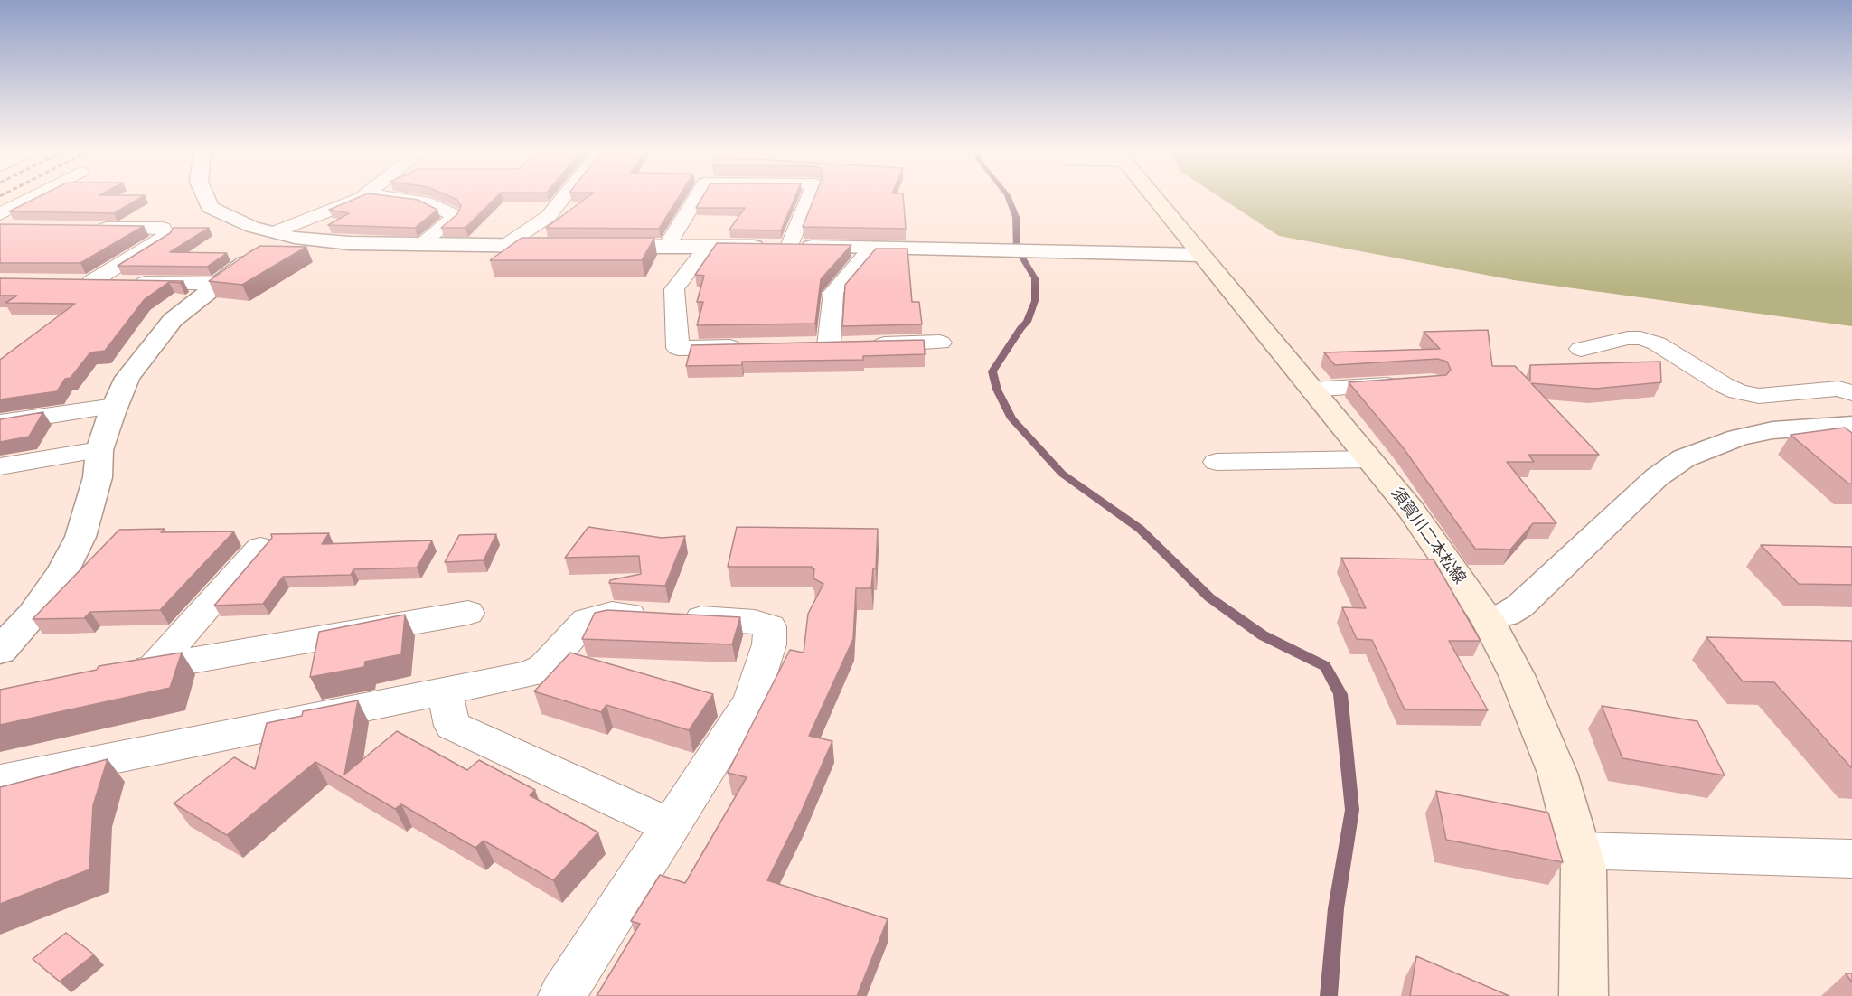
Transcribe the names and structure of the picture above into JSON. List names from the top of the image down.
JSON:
{
  "streets": {
    "main road": ["須賀川二本松線"]
  }
}
